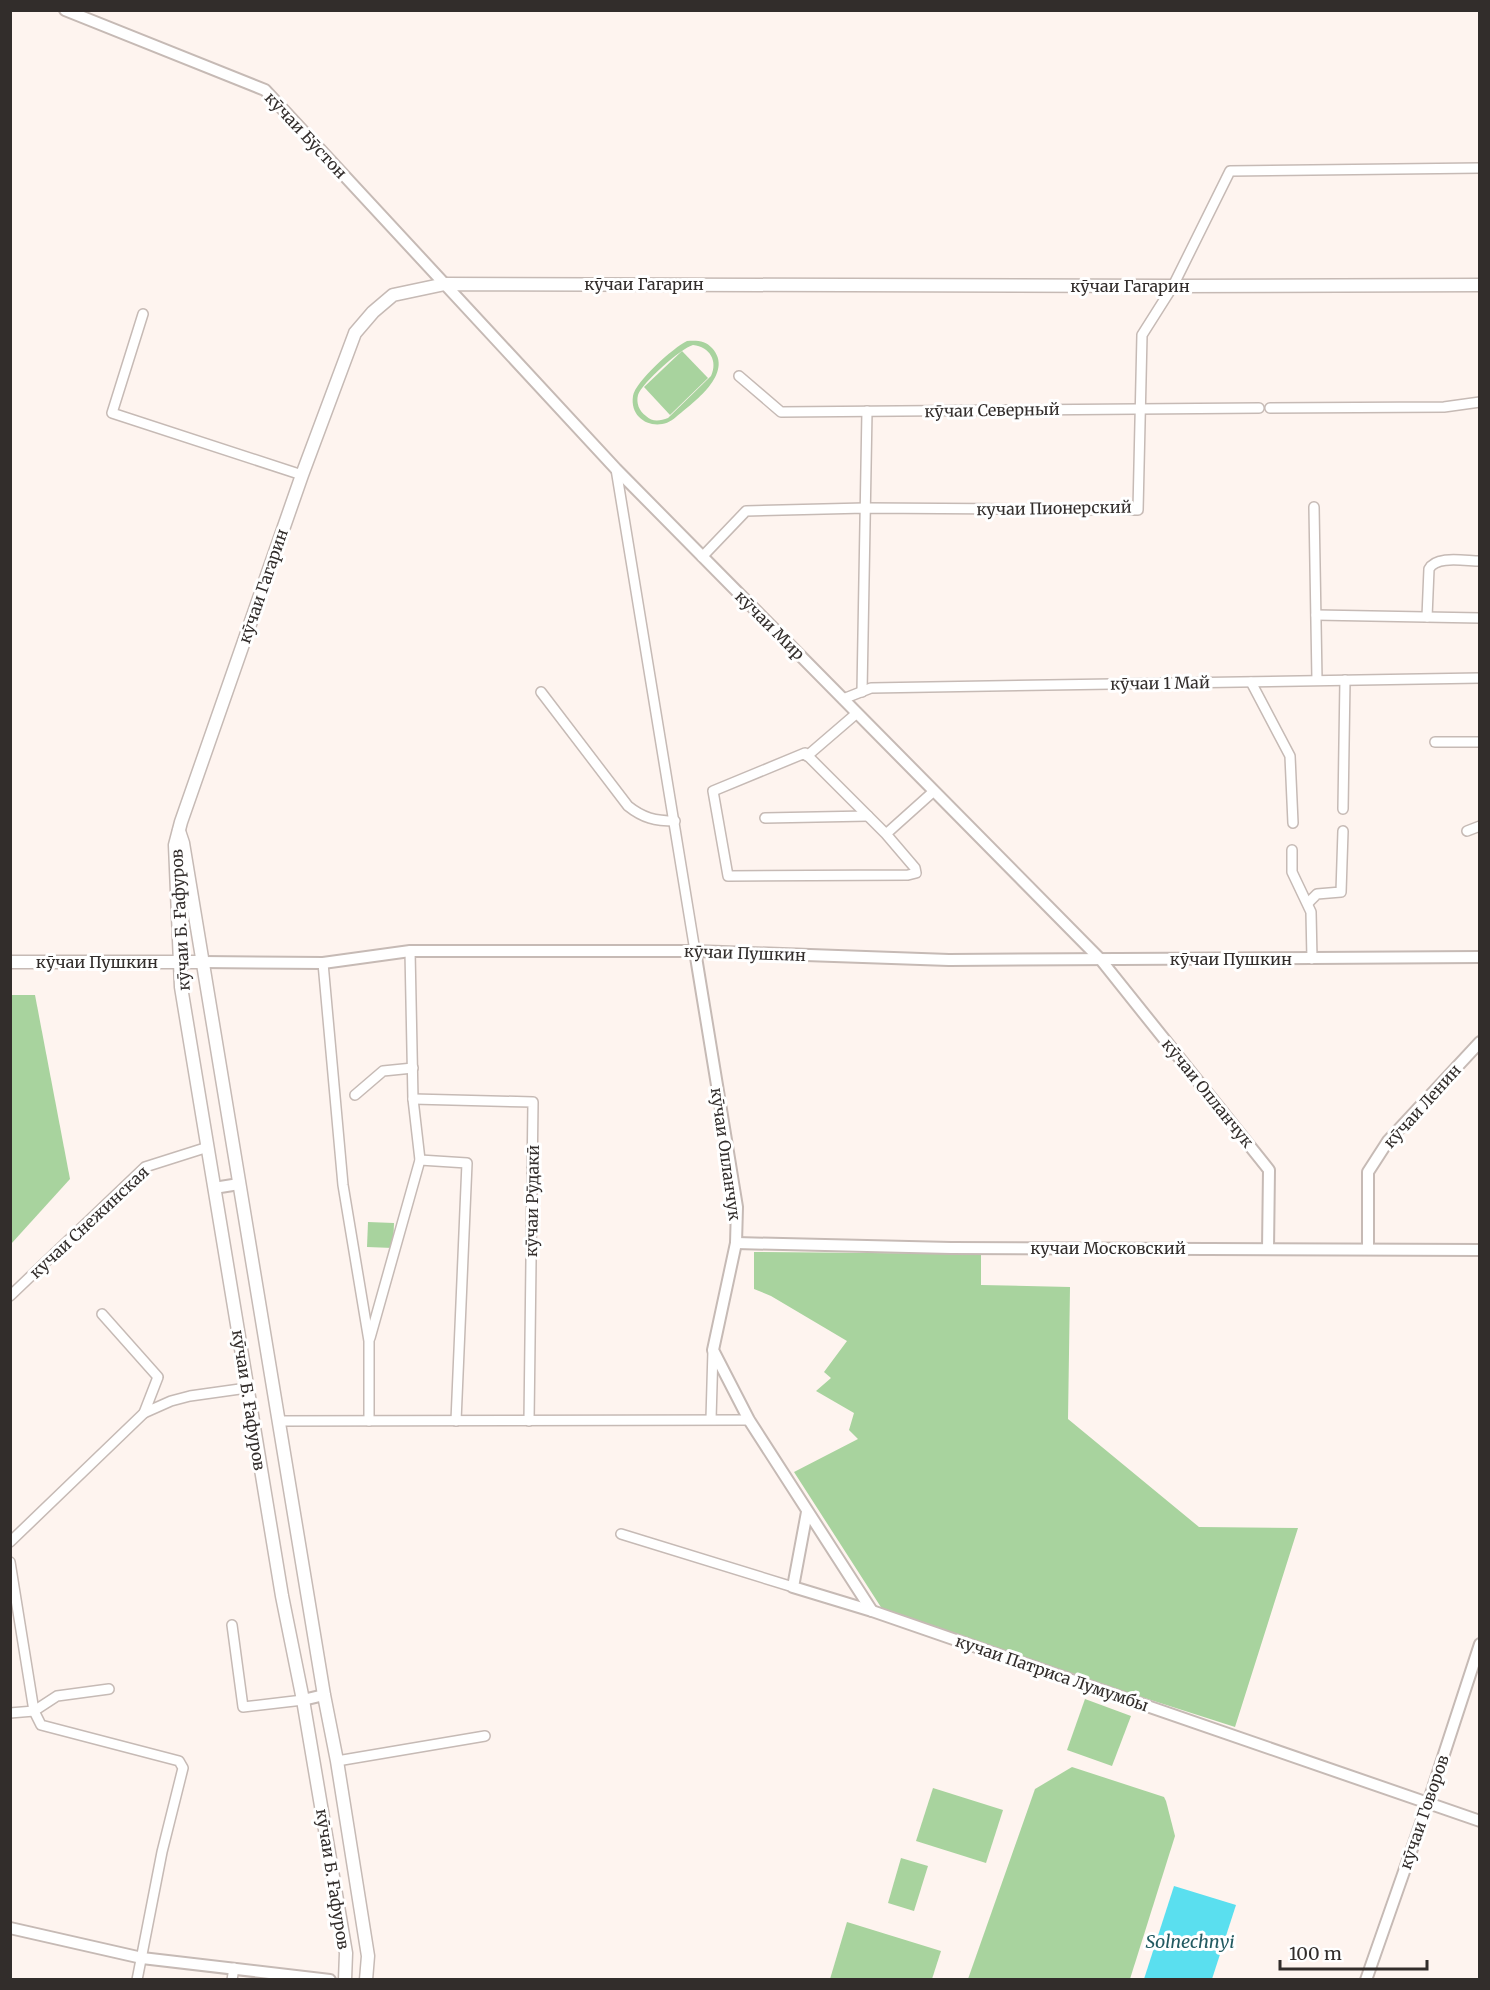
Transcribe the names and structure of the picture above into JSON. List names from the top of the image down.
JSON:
{
  "streets": {
    "main road": ["кӯчаи Гагарин", "кӯчаи Б. Ғафуров", "кӯчаи Пушкин"],
    "street": [
      "кӯчаи Бӯстон",
      "кӯчаи Северный",
      "кучаи Пионерский",
      "кӯчаи Мир",
      "кӯчаи 1 Май",
      "кӯчаи Опланчук",
      "кӯчаи Ленин",
      "кӯчаи Рӯдакӣ",
      "кучаи Снежинская",
      "кучаи Московский",
      "кучаи Патриса Лумумбы",
      "кӯчаи Говоров"
    ]
  },
  "crossings": [
    ["кӯчаи Бӯстон", "кӯчаи Гагарин"],
    ["кӯчаи Бӯстон", "кӯчаи Мир"],
    ["кӯчаи Гагарин", "кучаи Пионерский"],
    ["кӯчаи Гагарин", "кӯчаи Мир"],
    ["кӯчаи Гагарин", "кӯчаи Б. Ғафуров"],
    ["кӯчаи Северный", "кучаи Пионерский"],
    ["кучаи Пионерский", "кӯчаи Мир"],
    ["кӯчаи Мир", "кӯчаи 1 Май"],
    ["кӯчаи Мир", "кӯчаи Пушкин"],
    ["кӯчаи Мир", "кӯчаи Опланчук"],
    ["кӯчаи Б. Ғафуров", "кӯчаи Пушкин"],
    ["кӯчаи Б. Ғафуров", "кучаи Снежинская"],
    ["кӯчаи Пушкин", "кӯчаи Опланчук"],
    ["кӯчаи Опланчук", "кучаи Московский"],
    ["кӯчаи Ленин", "кучаи Московский"],
    ["кучаи Патриса Лумумбы", "кӯчаи Говоров"]
  ],
  "water": ["Solnechnyi"],
  "scale_bar": "100 m"
}
